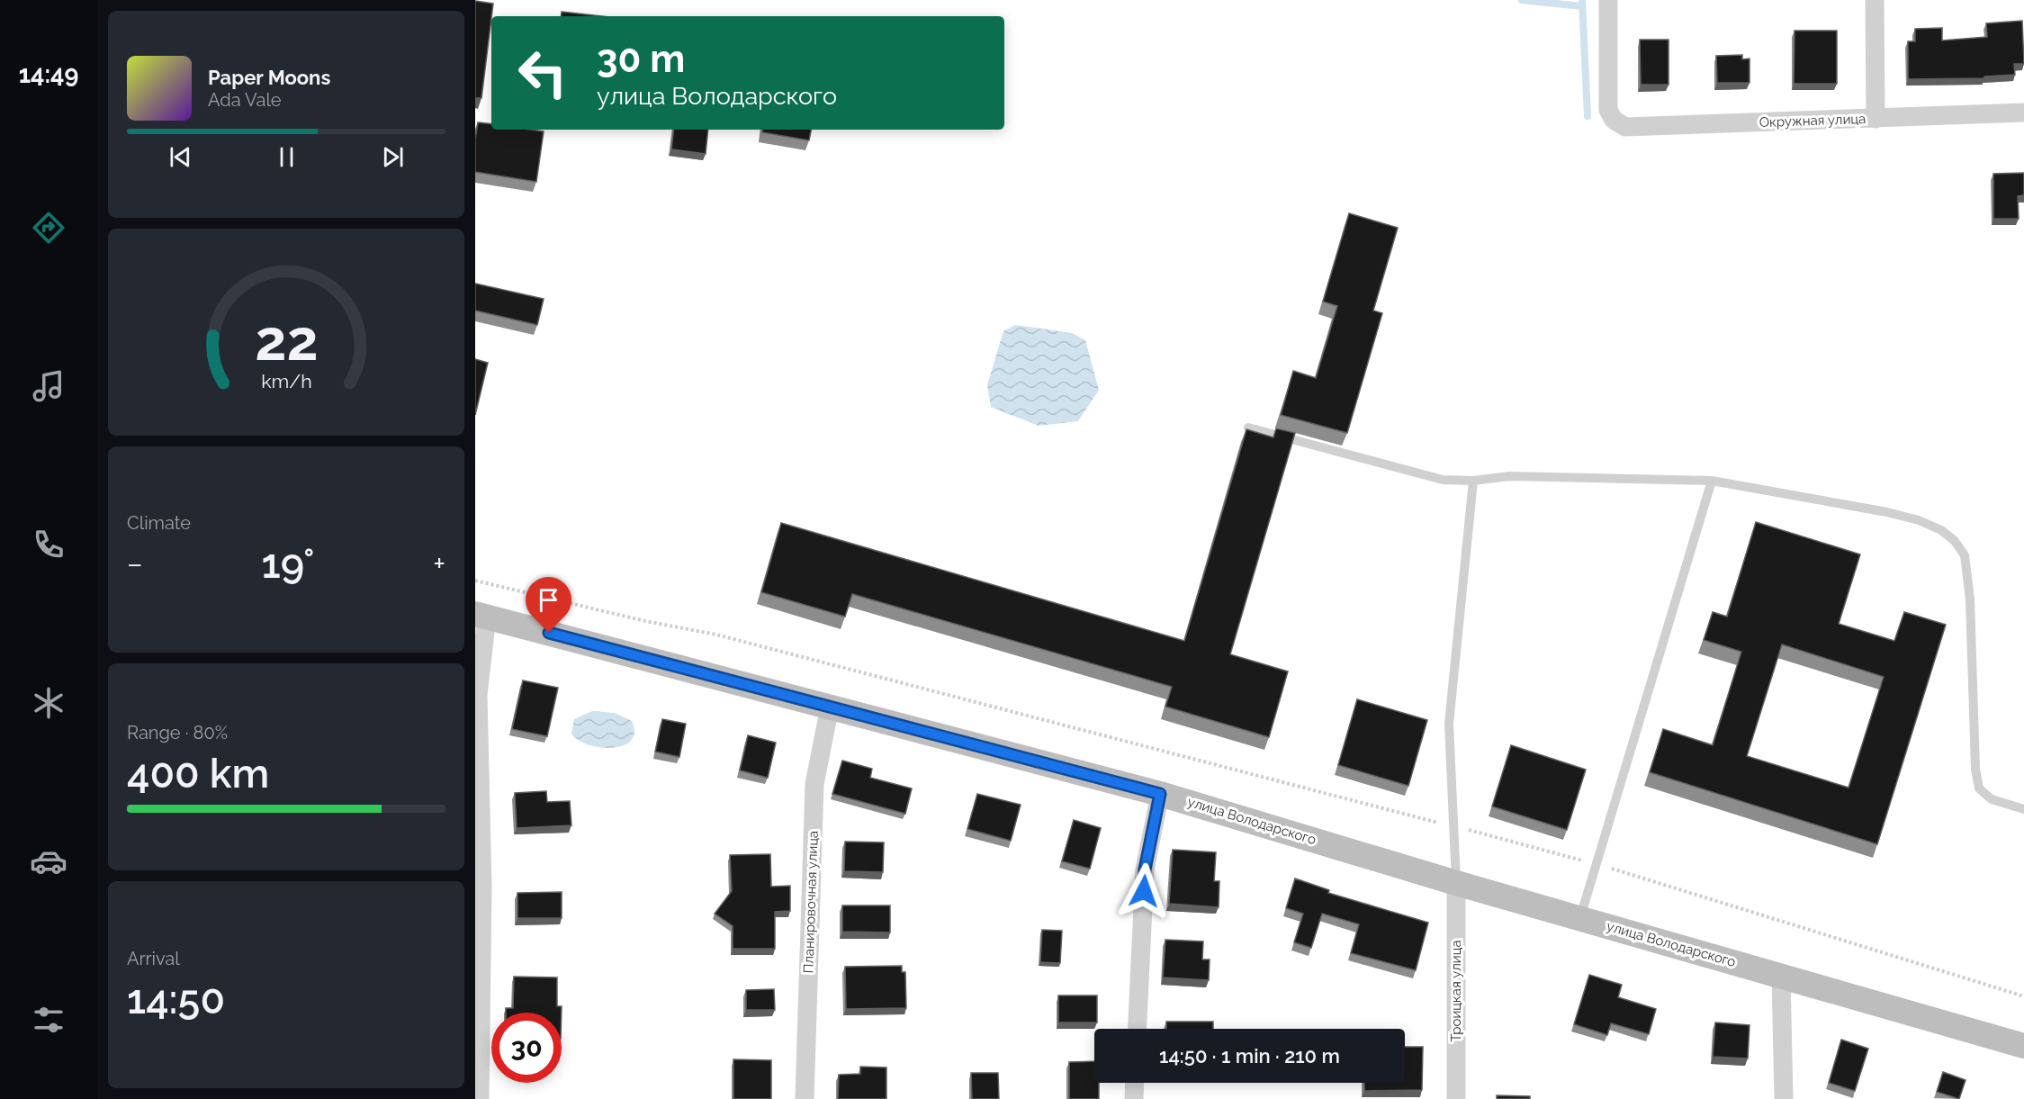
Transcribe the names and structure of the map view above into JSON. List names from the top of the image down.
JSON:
{
  "streets": {
    "main road": ["улица Володарского"],
    "street": ["Окружная улица", "Планировочная улица", "Троицкая улица"]
  },
  "crossings": [
    ["улица Володарского", "Планировочная улица"],
    ["улица Володарского", "Троицкая улица"]
  ],
  "page": {
    "tabs": "14:49",
    "turn": ["30 m", "улица Володарского"],
    "song": ["Paper Moons", "Ada Vale"],
    "tile": [
      "Climate",
      ["Range · 80%", "400 km"],
      ["Arrival", "14:50"]
    ],
    "heat": ["−", "19°", "+"],
    "limit": "30",
    "trip": "14:50 · 1 min · 210 m",
    "gauge": ["22", "km/h"]
  }
}
